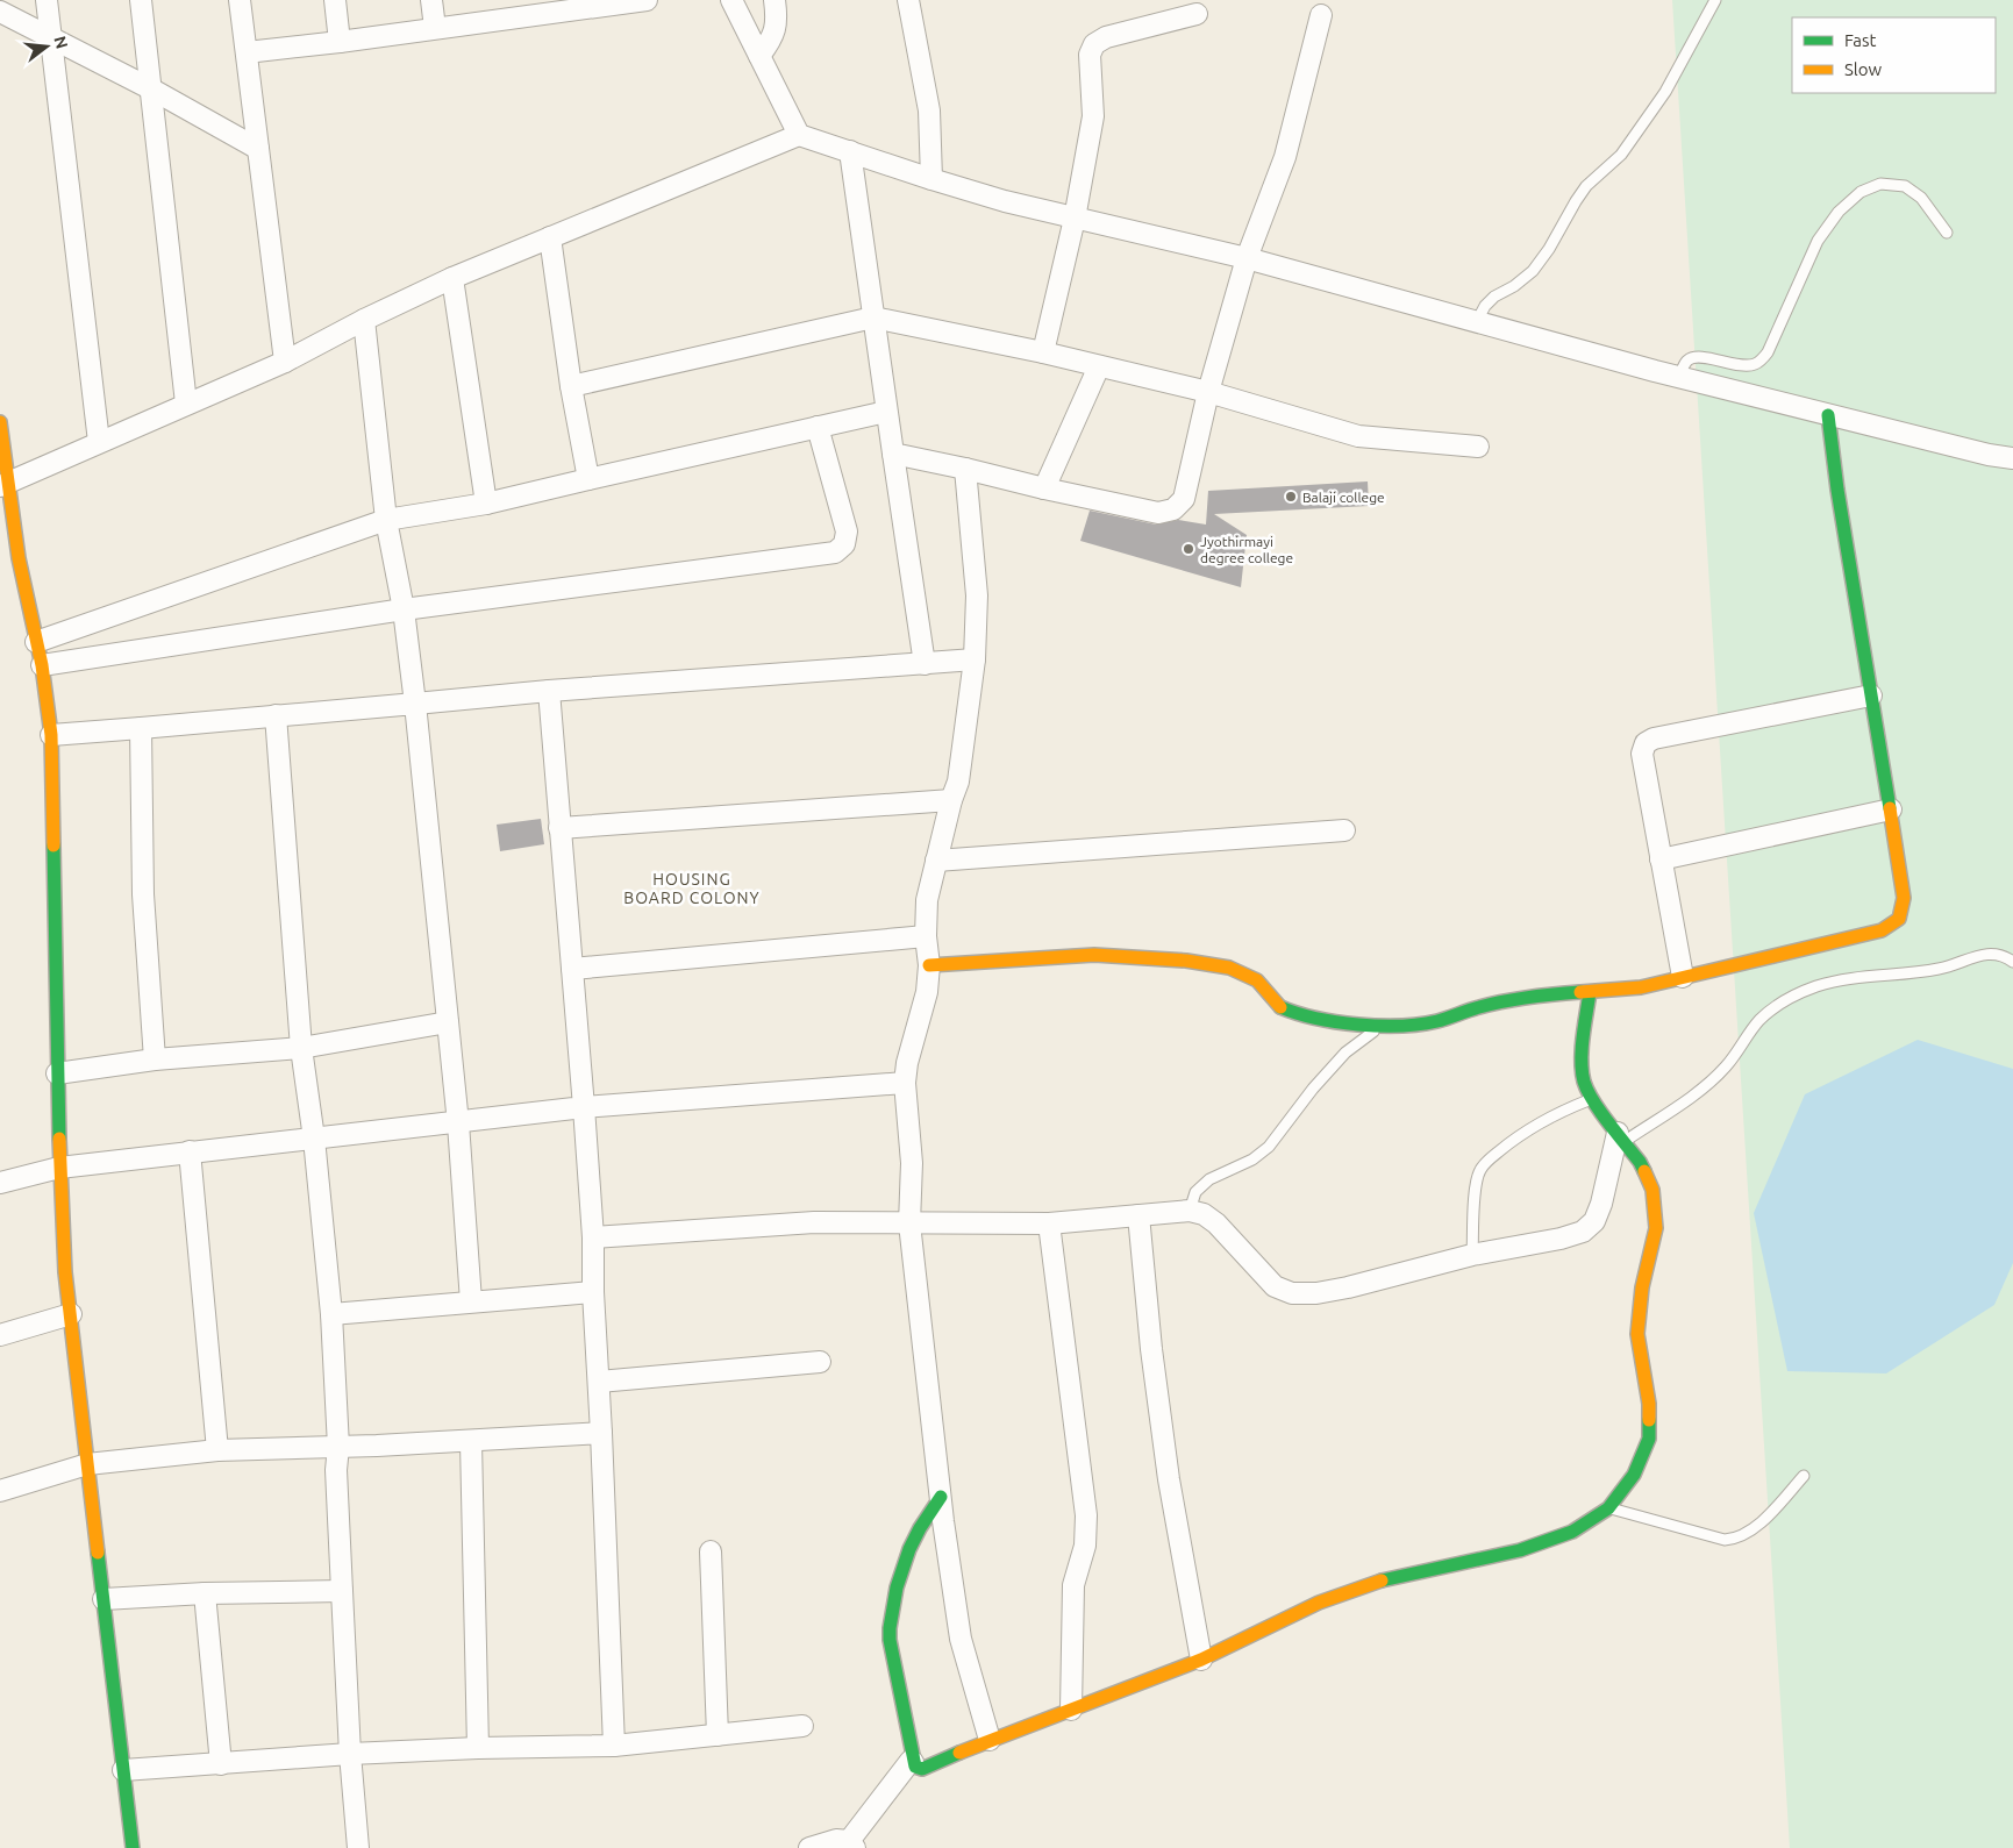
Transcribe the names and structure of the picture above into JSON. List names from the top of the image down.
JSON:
{
  "districts": ["HOUSING BOARD COLONY"],
  "places": ["Balaji college", "Jyothirmayi degree college"],
  "legend": ["Fast", "Slow"],
  "north": "right"
}
